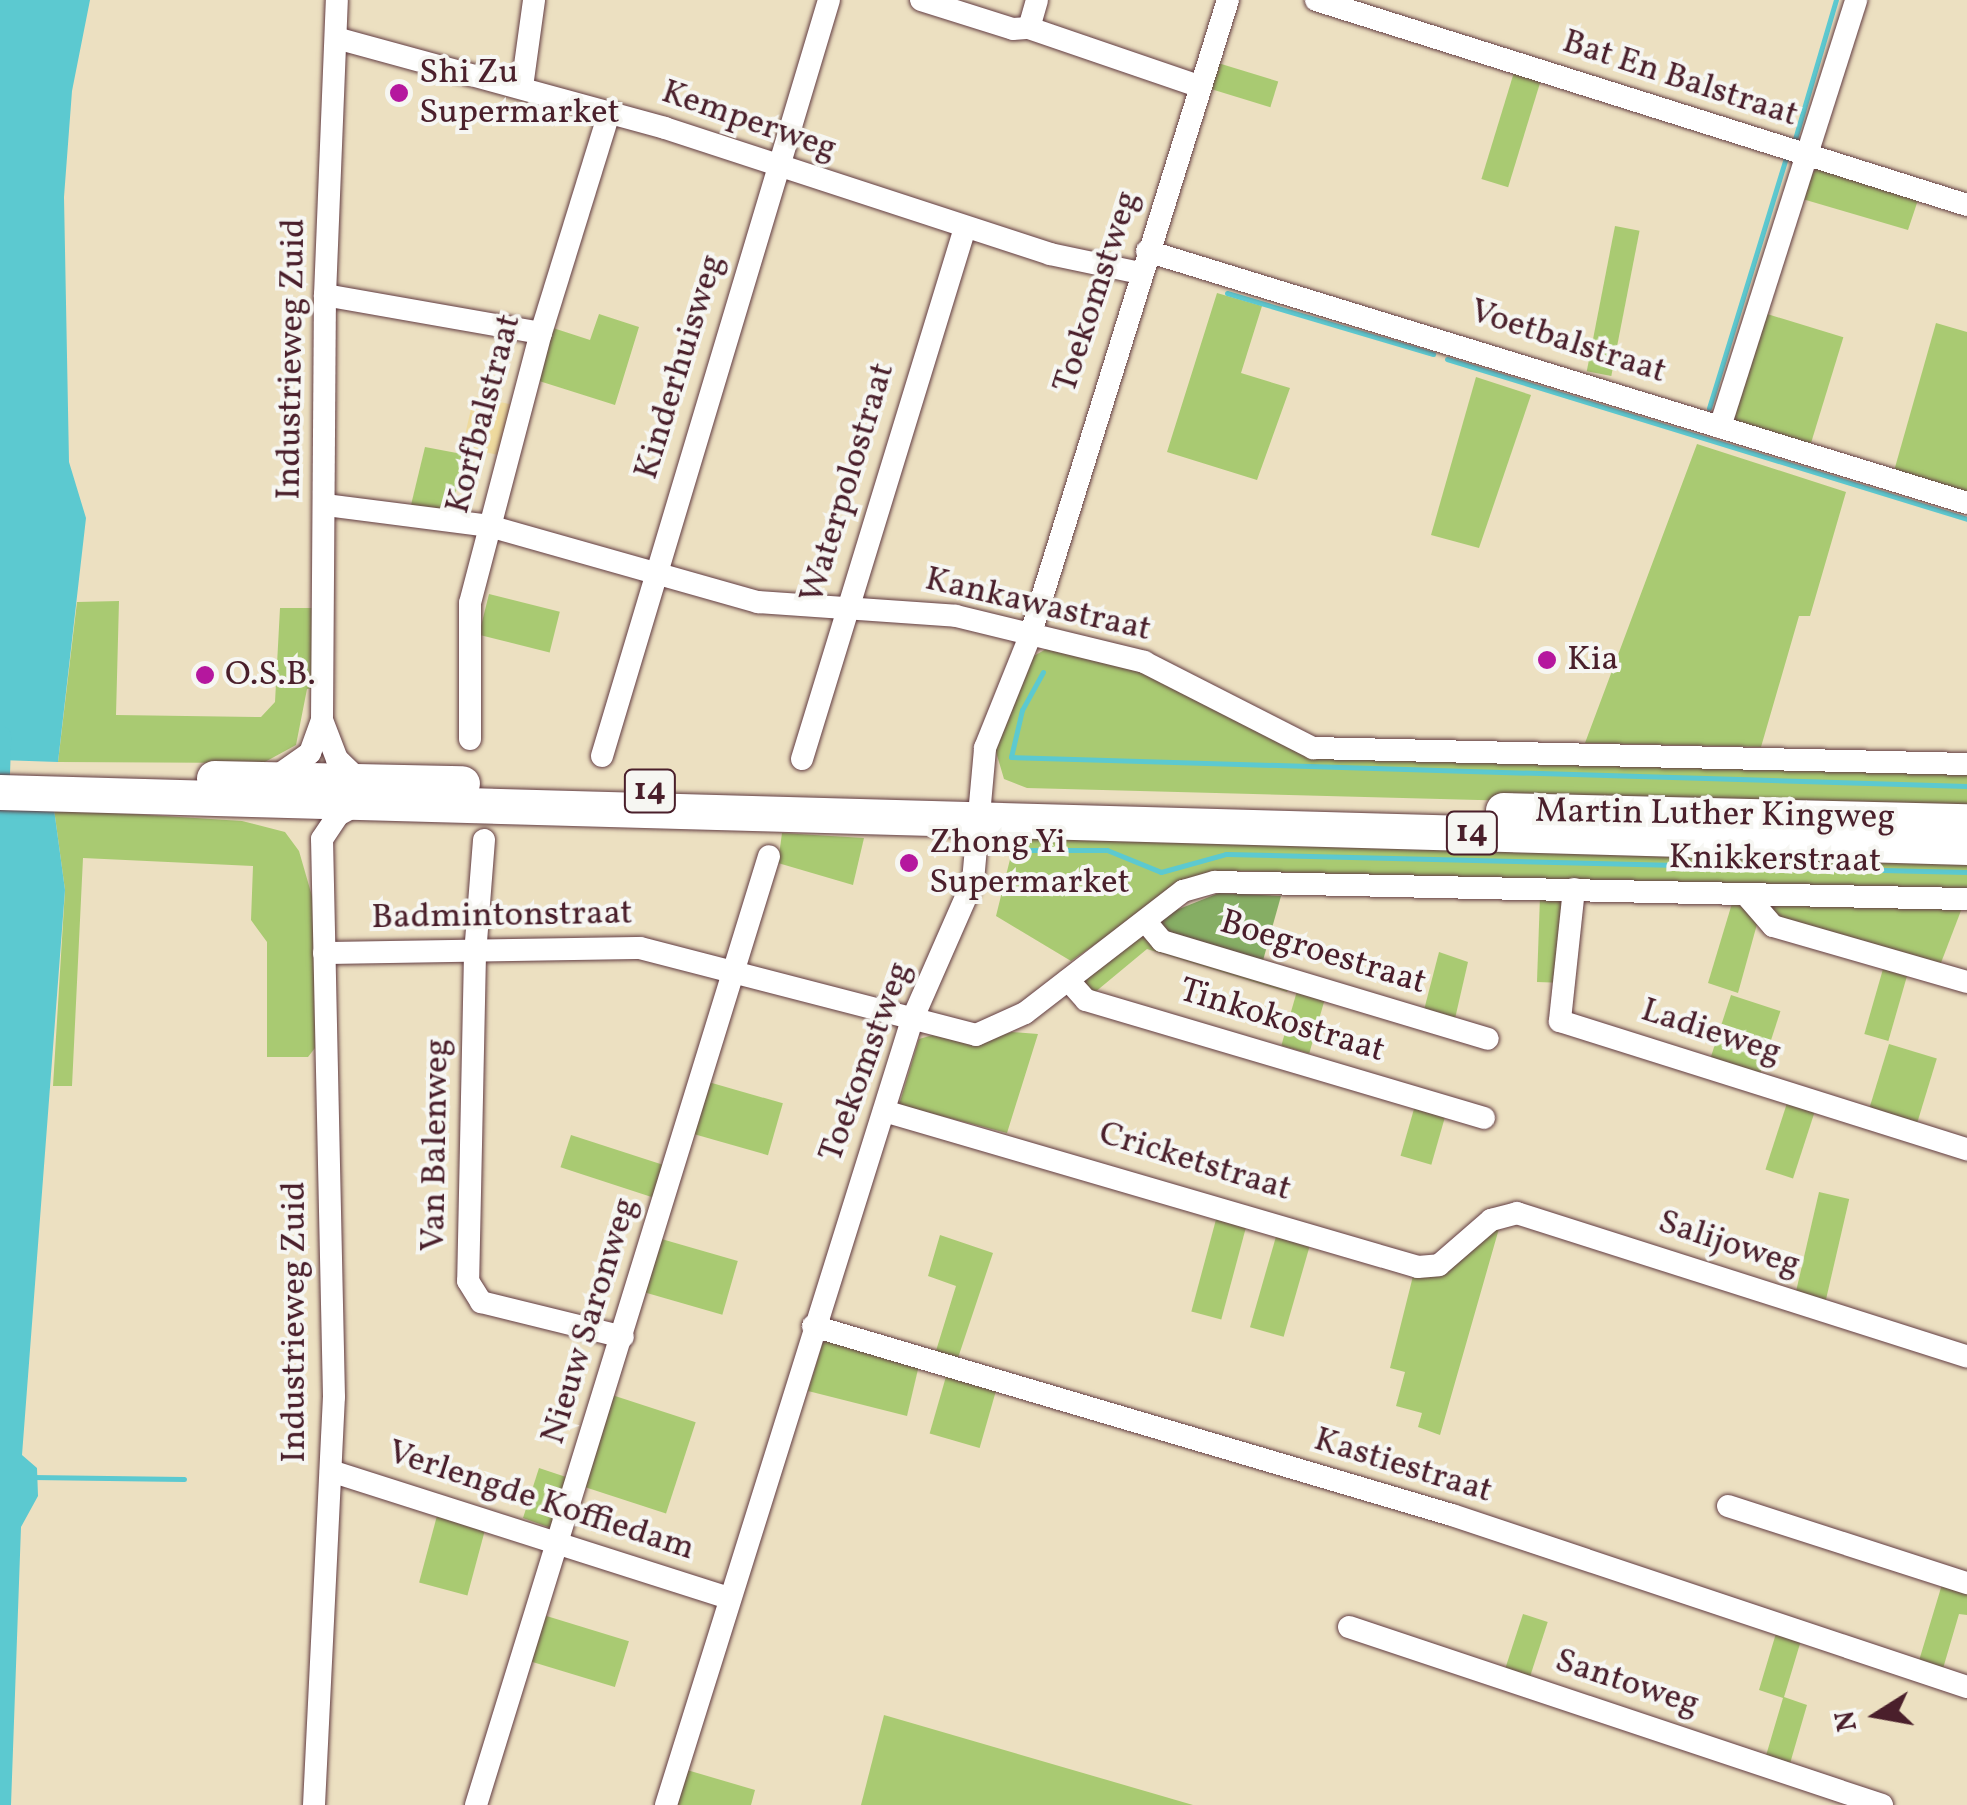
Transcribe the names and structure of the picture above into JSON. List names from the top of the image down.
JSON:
{
  "streets": {
    "main road": ["14", "Martin Luther Kingweg"],
    "street": [
      "Bat En Balstraat",
      "Kemperweg",
      "Toekomstweg",
      "Voetbalstraat",
      "Industrieweg Zuid",
      "Kinderhuisweg",
      "Korfbalstraat",
      "Waterpolostraat",
      "Kankawastraat",
      "Knikkerstraat",
      "Badmintonstraat",
      "Boegroestraat",
      "Tinkokostraat",
      "Ladieweg",
      "Van Balenweg",
      "Cricketstraat",
      "Salijoweg",
      "Nieuw Saronweg",
      "Kastiestraat",
      "Verlengde Koffiedam",
      "Santoweg"
    ]
  },
  "crossings": [
    ["Kemperweg", "Toekomstweg"],
    ["Kemperweg", "Voetbalstraat"],
    ["Kemperweg", "Industrieweg Zuid"],
    ["Kemperweg", "Kinderhuisweg"],
    ["Kemperweg", "Korfbalstraat"],
    ["Kemperweg", "Waterpolostraat"],
    ["Toekomstweg", "Voetbalstraat"],
    ["Toekomstweg", "Kankawastraat"],
    ["Toekomstweg", "Martin Luther Kingweg"],
    ["Toekomstweg", "Knikkerstraat"],
    ["Toekomstweg", "Badmintonstraat"],
    ["Toekomstweg", "Cricketstraat"],
    ["Toekomstweg", "Kastiestraat"],
    ["Toekomstweg", "Verlengde Koffiedam"],
    ["Industrieweg Zuid", "Kankawastraat"],
    ["Industrieweg Zuid", "14"],
    ["Industrieweg Zuid", "Martin Luther Kingweg"],
    ["Industrieweg Zuid", "Badmintonstraat"],
    ["Industrieweg Zuid", "Verlengde Koffiedam"],
    ["Kinderhuisweg", "Kankawastraat"],
    ["Korfbalstraat", "Kankawastraat"],
    ["Waterpolostraat", "Kankawastraat"],
    ["14", "Martin Luther Kingweg"],
    ["Knikkerstraat", "Badmintonstraat"],
    ["Knikkerstraat", "Boegroestraat"],
    ["Knikkerstraat", "Tinkokostraat"],
    ["Knikkerstraat", "Ladieweg"],
    ["Badmintonstraat", "Van Balenweg"],
    ["Badmintonstraat", "Nieuw Saronweg"],
    ["Van Balenweg", "Nieuw Saronweg"],
    ["Cricketstraat", "Salijoweg"],
    ["Nieuw Saronweg", "Verlengde Koffiedam"]
  ],
  "places": [
    "Shi Zu Supermarket",
    "Kia",
    "O.S.B.",
    "Zhong Yi Supermarket"
  ],
  "north": "left"
}
